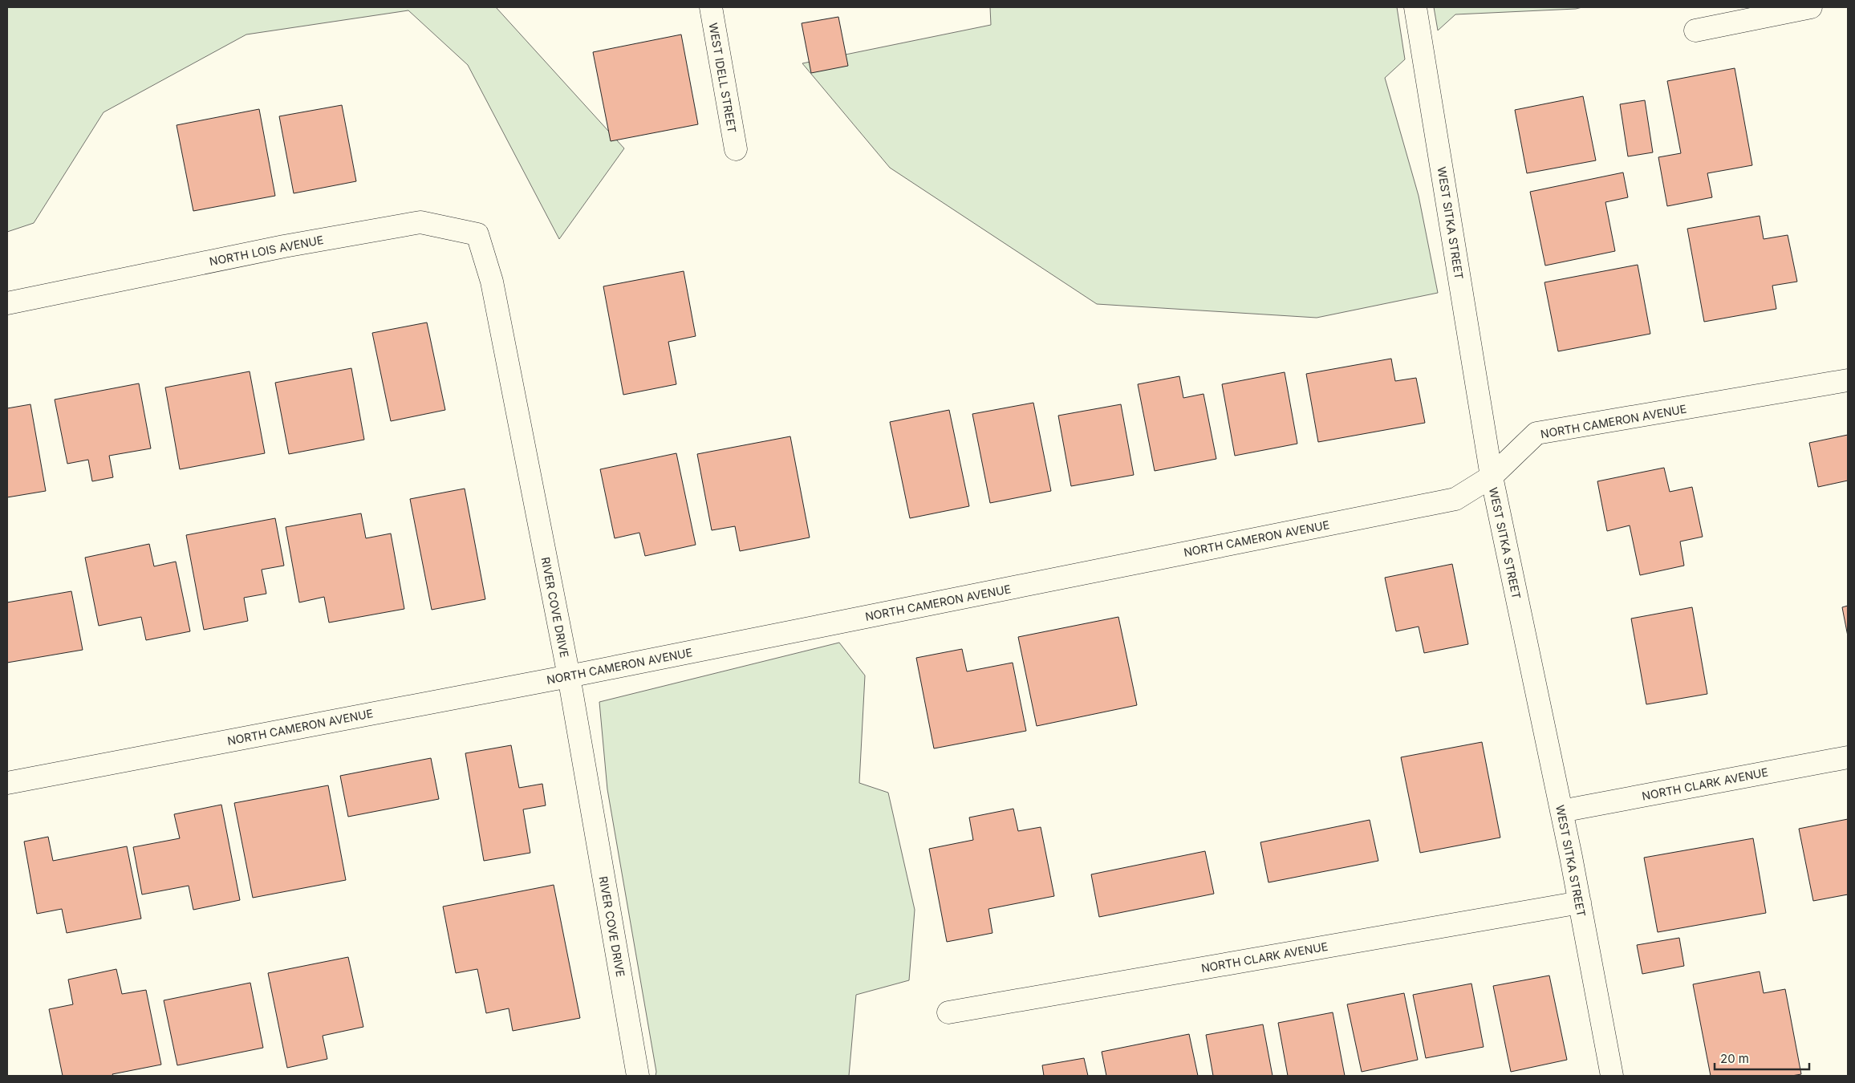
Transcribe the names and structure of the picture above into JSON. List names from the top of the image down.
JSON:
{
  "streets": {
    "street": [
      "WEST IDELL STREET",
      "WEST SITKA STREET",
      "NORTH LOIS AVENUE",
      "NORTH CAMERON AVENUE",
      "RIVER COVE DRIVE",
      "NORTH CLARK AVENUE"
    ]
  },
  "crossings": [
    ["WEST SITKA STREET", "NORTH CAMERON AVENUE"],
    ["WEST SITKA STREET", "NORTH CLARK AVENUE"],
    ["NORTH LOIS AVENUE", "RIVER COVE DRIVE"],
    ["NORTH CAMERON AVENUE", "RIVER COVE DRIVE"]
  ],
  "scale_bar": "20 m"
}
